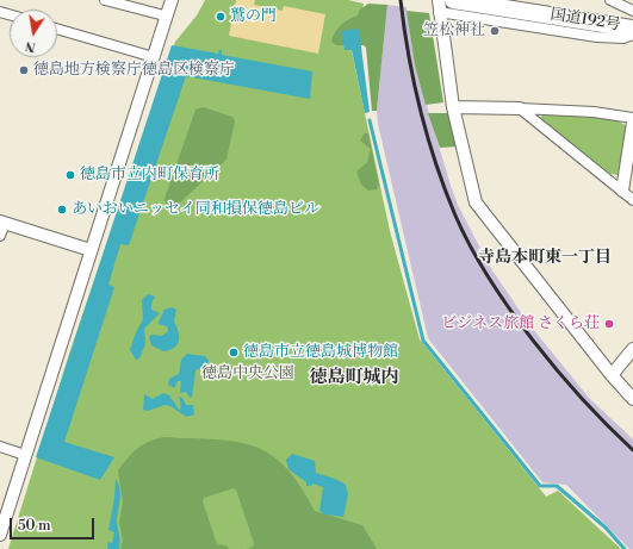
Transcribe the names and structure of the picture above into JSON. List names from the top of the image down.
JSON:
{
  "streets": {
    "highway": ["国道192号"]
  },
  "districts": ["寺島本町東一丁目", "徳島町城内"],
  "parks": ["徳島中央公園"],
  "places": [
    "鷲の門",
    "笠松神社",
    "徳島地方検察庁徳島区検察庁",
    "徳島市立内町保育所",
    "あいおいニッセイ同和損保徳島ビル",
    "ビジネス旅館 さくら荘",
    "徳島市立徳島城博物館"
  ],
  "scale_bar": "50 m",
  "north": "bottom"
}
